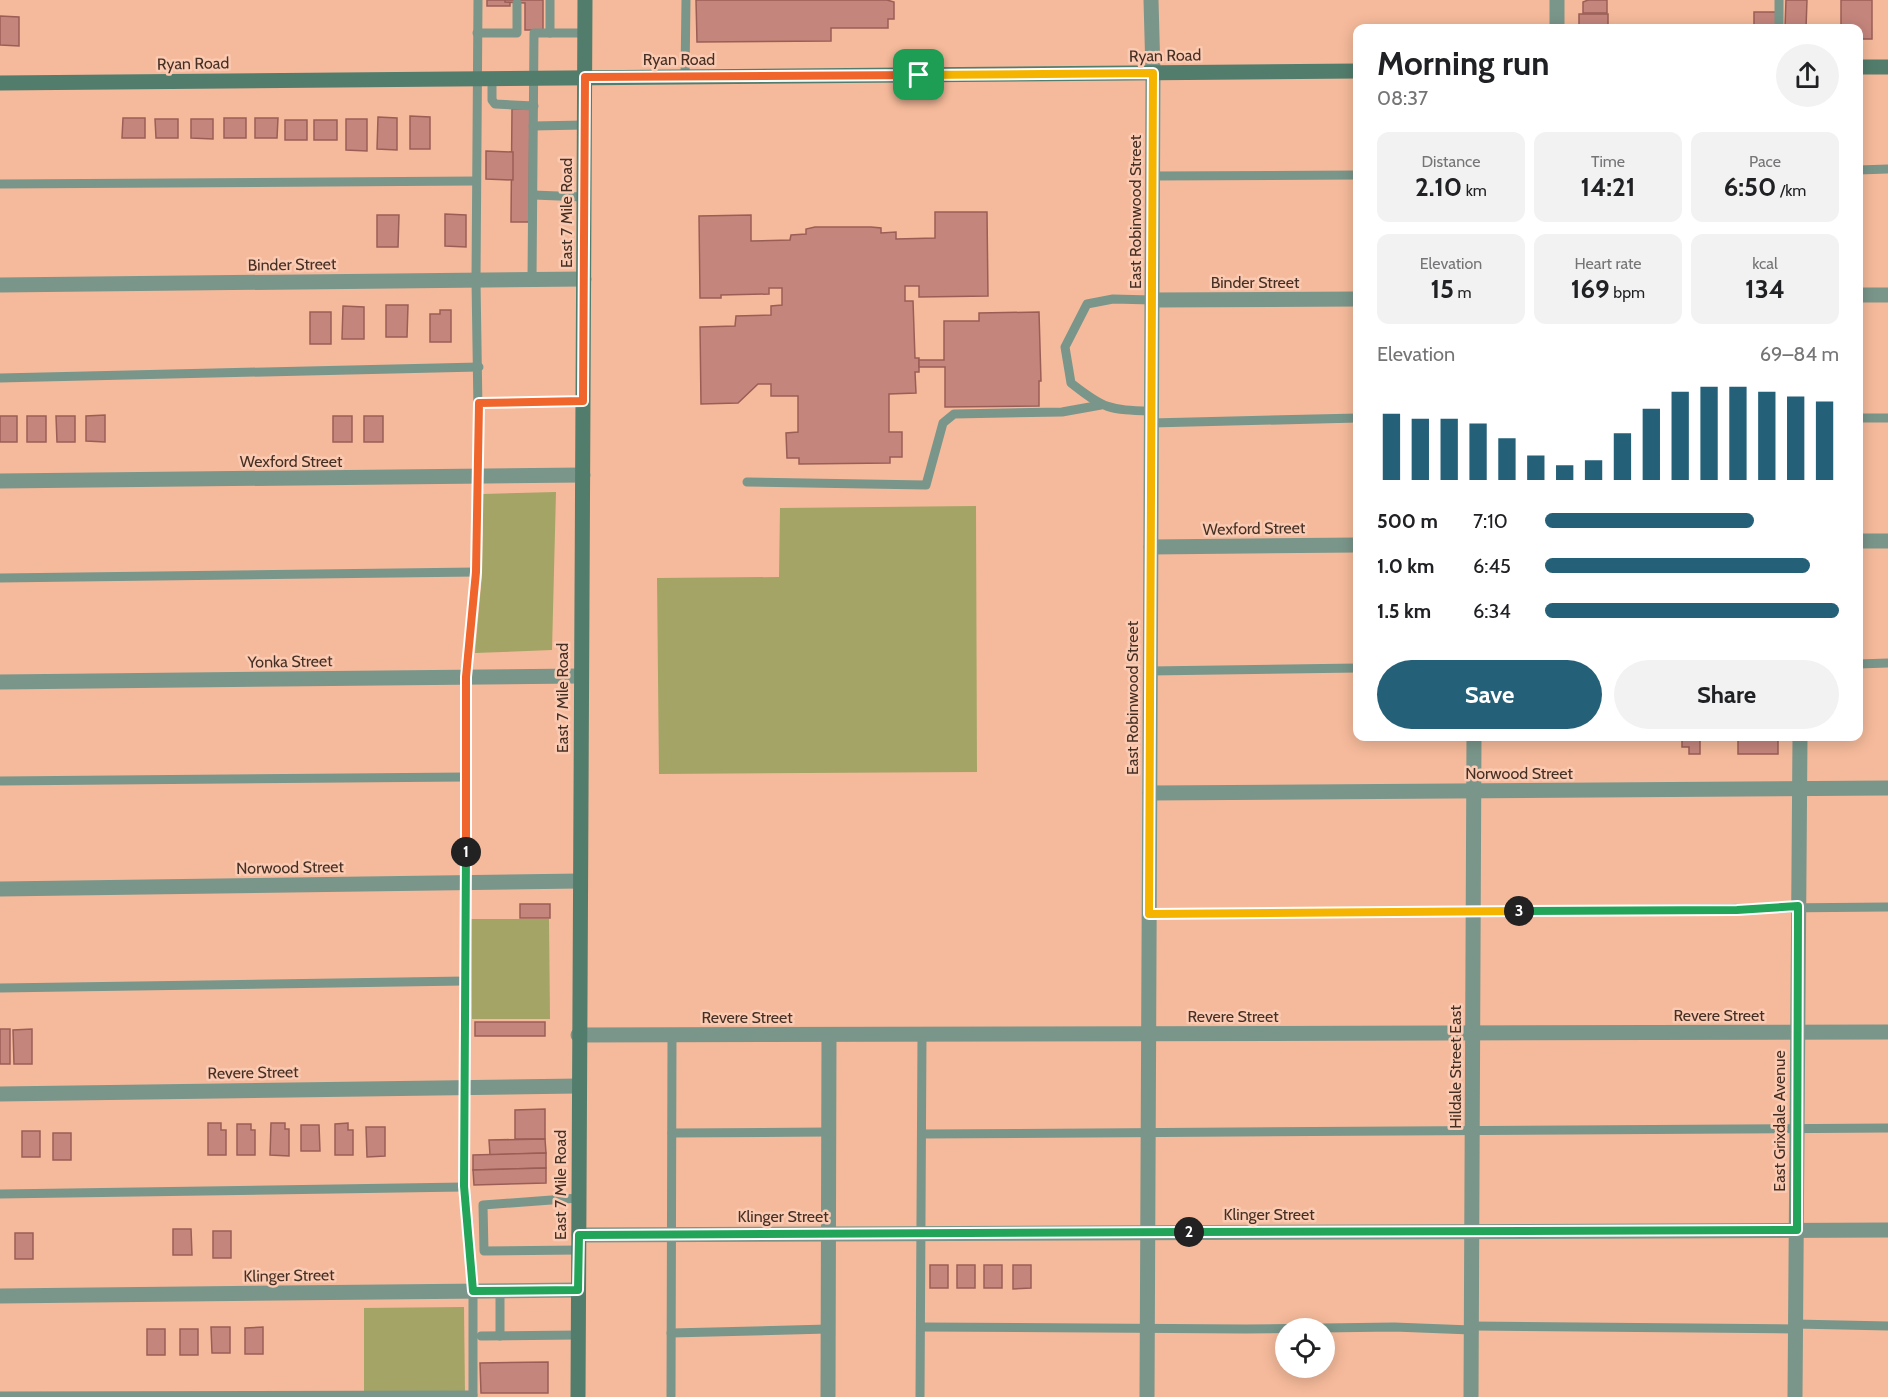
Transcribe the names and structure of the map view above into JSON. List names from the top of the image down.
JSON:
{
  "streets": {
    "street": [
      "Ryan Road",
      "East Robinwood Street",
      "East 7 Mile Road",
      "Binder Street",
      "Wexford Street",
      "Yonka Street",
      "Norwood Street",
      "Revere Street",
      "Hildale Street East",
      "East Grixdale Avenue",
      "Klinger Street"
    ]
  },
  "crossings": [
    ["Ryan Road", "East Robinwood Street"],
    ["Ryan Road", "East 7 Mile Road"],
    ["East Robinwood Street", "Binder Street"],
    ["East Robinwood Street", "Wexford Street"],
    ["East Robinwood Street", "Norwood Street"],
    ["East Robinwood Street", "Revere Street"],
    ["East Robinwood Street", "Klinger Street"],
    ["East 7 Mile Road", "Binder Street"],
    ["East 7 Mile Road", "Wexford Street"],
    ["East 7 Mile Road", "Yonka Street"],
    ["East 7 Mile Road", "Norwood Street"],
    ["East 7 Mile Road", "Revere Street"],
    ["East 7 Mile Road", "Klinger Street"],
    ["Norwood Street", "Hildale Street East"],
    ["Norwood Street", "East Grixdale Avenue"],
    ["Revere Street", "Hildale Street East"],
    ["Revere Street", "East Grixdale Avenue"],
    ["Hildale Street East", "Klinger Street"],
    ["East Grixdale Avenue", "Klinger Street"]
  ],
  "page": {
    "heading": ["Morning run", "08:37"],
    "stats": [
      ["Distance", "2.10 km"],
      ["Time", "14:21"],
      ["Pace", "6:50 /km"],
      ["Elevation", "15 m"],
      ["Heart rate", "169 bpm"],
      ["kcal", "134"]
    ],
    "chart": ["Elevation", "69–84 m"],
    "list": [
      {
        "name": "500 m",
        "note": "7:10"
      },
      {
        "name": "1.0 km",
        "note": "6:45"
      },
      {
        "name": "1.5 km",
        "note": "6:34"
      }
    ],
    "buttons": ["Save", "Share"],
    "pins": ["1", "3", "2"]
  }
}
